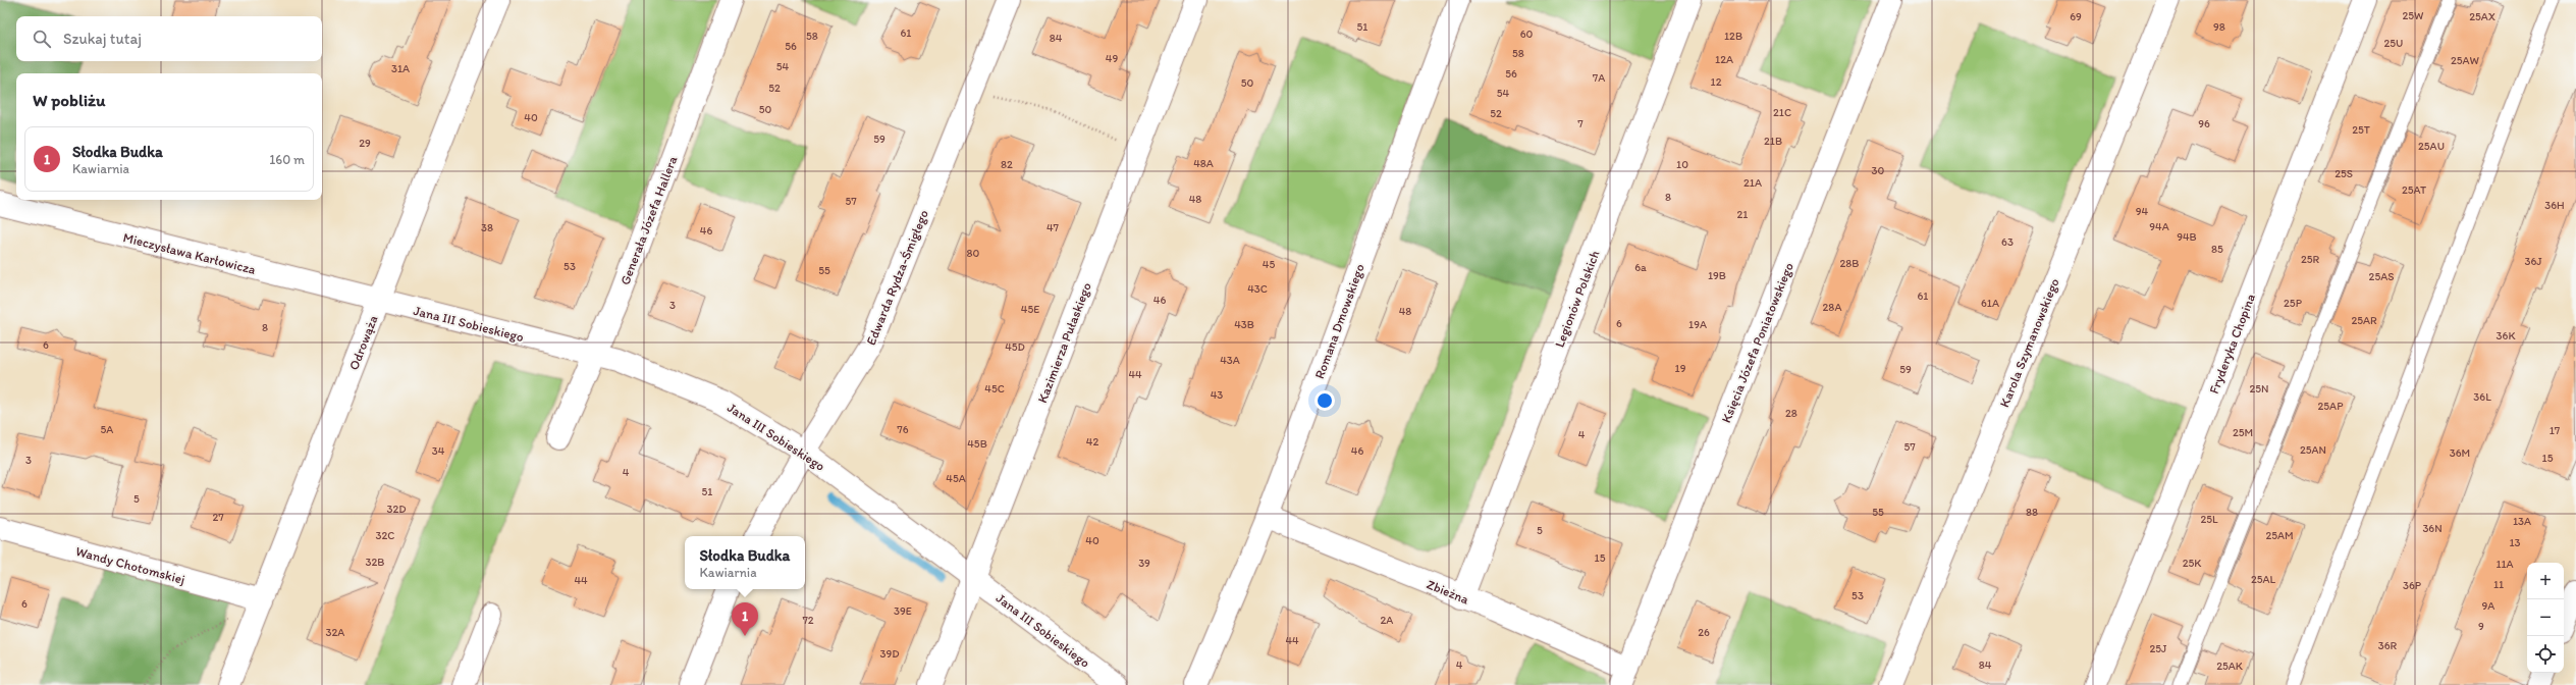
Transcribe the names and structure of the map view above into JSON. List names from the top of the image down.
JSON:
{
  "streets": {
    "street": [
      "Generała Józefa Hallera",
      "Mieczysława Karłowicza",
      "Edwarda Rydza-Śmigłego",
      "Legionów Polskich",
      "Romana Dmowskiego",
      "Jana III Sobieskiego",
      "Odrowąża",
      "Kazimierza Pułaskiego",
      "Księcia Józefa Poniatowskiego",
      "Karola Szymanowskiego",
      "Fryderyka Chopina",
      "Wandy Chotomskiej",
      "Zbieżna"
    ]
  },
  "crossings": [
    ["Generała Józefa Hallera", "Jana III Sobieskiego"],
    ["Mieczysława Karłowicza", "Jana III Sobieskiego"],
    ["Mieczysława Karłowicza", "Odrowąża"],
    ["Edwarda Rydza-Śmigłego", "Jana III Sobieskiego"],
    ["Legionów Polskich", "Zbieżna"],
    ["Romana Dmowskiego", "Zbieżna"],
    ["Jana III Sobieskiego", "Odrowąża"],
    ["Jana III Sobieskiego", "Kazimierza Pułaskiego"],
    ["Odrowąża", "Wandy Chotomskiej"],
    ["Księcia Józefa Poniatowskiego", "Zbieżna"]
  ],
  "house_numbers": [
    "25W",
    "69",
    "25AX",
    "51",
    "98",
    "61",
    "60",
    "58",
    "12B",
    "84",
    "25U",
    "56",
    "58",
    "49",
    "12A",
    "25AW",
    "54",
    "31A",
    "56",
    "7A",
    "12",
    "50",
    "52",
    "54",
    "50",
    "21C",
    "52",
    "40",
    "7",
    "96",
    "25T",
    "59",
    "21B",
    "29",
    "25AU",
    "48A",
    "82",
    "10",
    "30",
    "25S",
    "21A",
    "25AT",
    "8",
    "48",
    "57",
    "36H",
    "94",
    "21",
    "94A",
    "38",
    "47",
    "46",
    "94B",
    "63",
    "85",
    "80",
    "25R",
    "36J",
    "28B",
    "45",
    "53",
    "6a",
    "55",
    "19B",
    "25AS",
    "43C",
    "61",
    "46",
    "61A",
    "25P",
    "3",
    "28A",
    "45E",
    "48",
    "25AR",
    "6",
    "43B",
    "19A",
    "8",
    "36K",
    "6",
    "45D",
    "43A",
    "19",
    "59",
    "44",
    "45C",
    "25N",
    "43",
    "36L",
    "25AP",
    "28",
    "5A",
    "76",
    "17",
    "25M",
    "4",
    "42",
    "45B",
    "57",
    "25AN",
    "34",
    "46",
    "36M",
    "15",
    "3",
    "4",
    "45A",
    "51",
    "5",
    "32D",
    "55",
    "88",
    "27",
    "25L",
    "13A",
    "36N",
    "5",
    "32C",
    "25AM",
    "40",
    "13",
    "15",
    "32B",
    "39",
    "25K",
    "11A",
    "25AL",
    "44",
    "11",
    "36P",
    "53",
    "6",
    "9A",
    "39E",
    "72",
    "2A",
    "9",
    "32A",
    "26",
    "44",
    "36R",
    "25J",
    "39D",
    "4",
    "84",
    "25AK"
  ],
  "page": {
    "search": "Szukaj tutaj",
    "heading": "W pobliżu",
    "list": [
      {
        "mark": "1",
        "name": "Słodka Budka",
        "note": "Kawiarnia",
        "value": "160 m"
      }
    ],
    "popup": ["Słodka Budka", "Kawiarnia"],
    "map_buttons": ["+", "−"],
    "pins": "1"
  }
}
